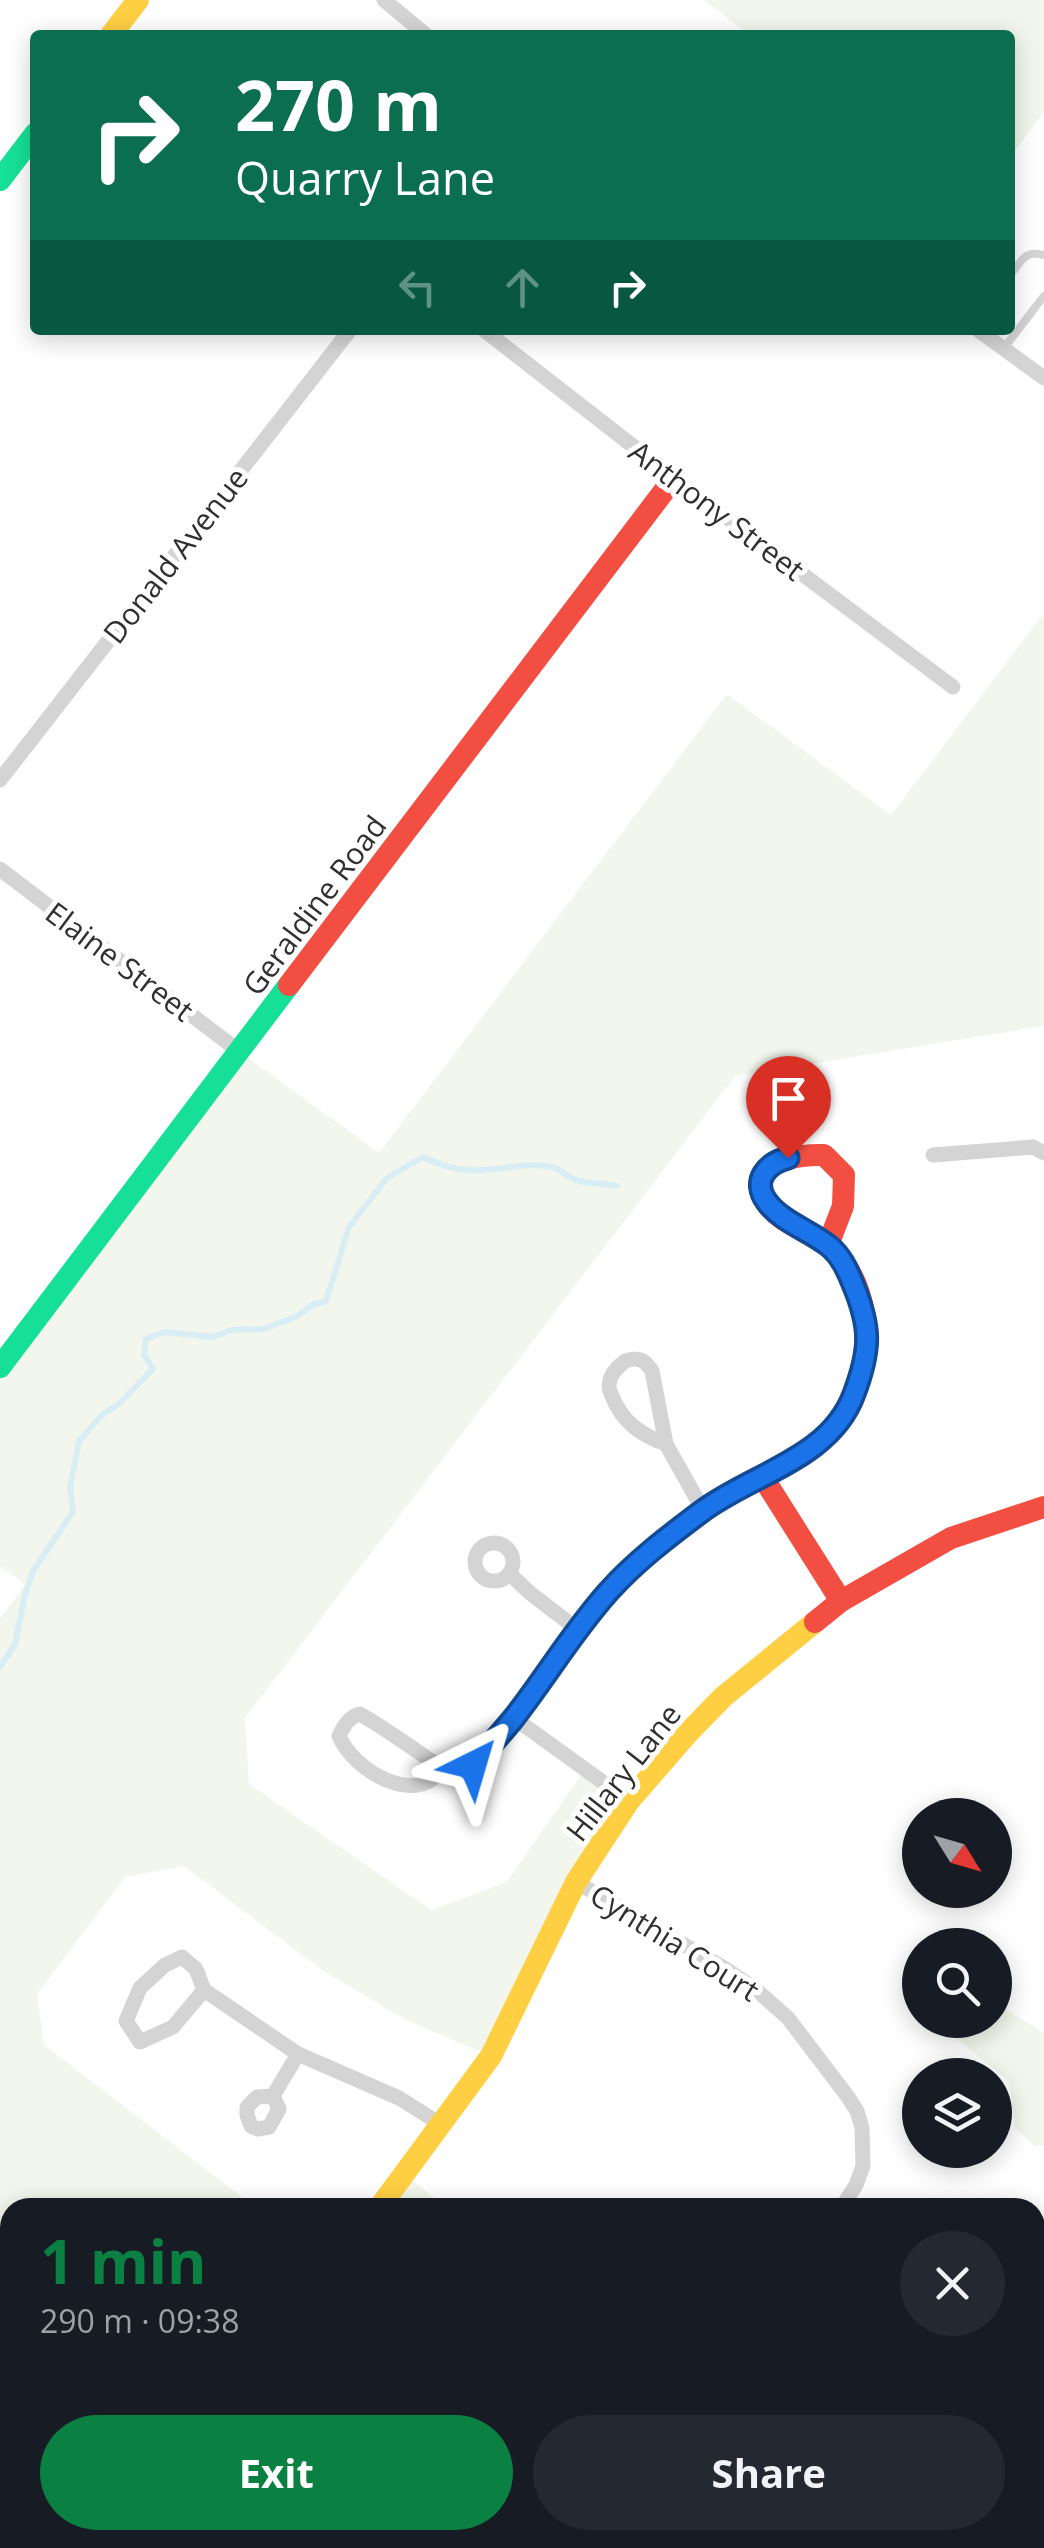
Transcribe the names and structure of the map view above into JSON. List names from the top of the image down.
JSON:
{
  "streets": {
    "street": [
      "Anthony Street",
      "Donald Avenue",
      "Geraldine Road",
      "Elaine Street",
      "Hillary Lane",
      "Cynthia Court"
    ]
  },
  "crossings": [
    ["Anthony Street", "Geraldine Road"],
    ["Geraldine Road", "Elaine Street"],
    ["Hillary Lane", "Cynthia Court"]
  ],
  "north": "bottom right",
  "page": {
    "turn": ["270 m", "Quarry Lane"],
    "heading": ["1 min", "290 m · 09:38"],
    "buttons": ["Exit", "Share"]
  }
}
